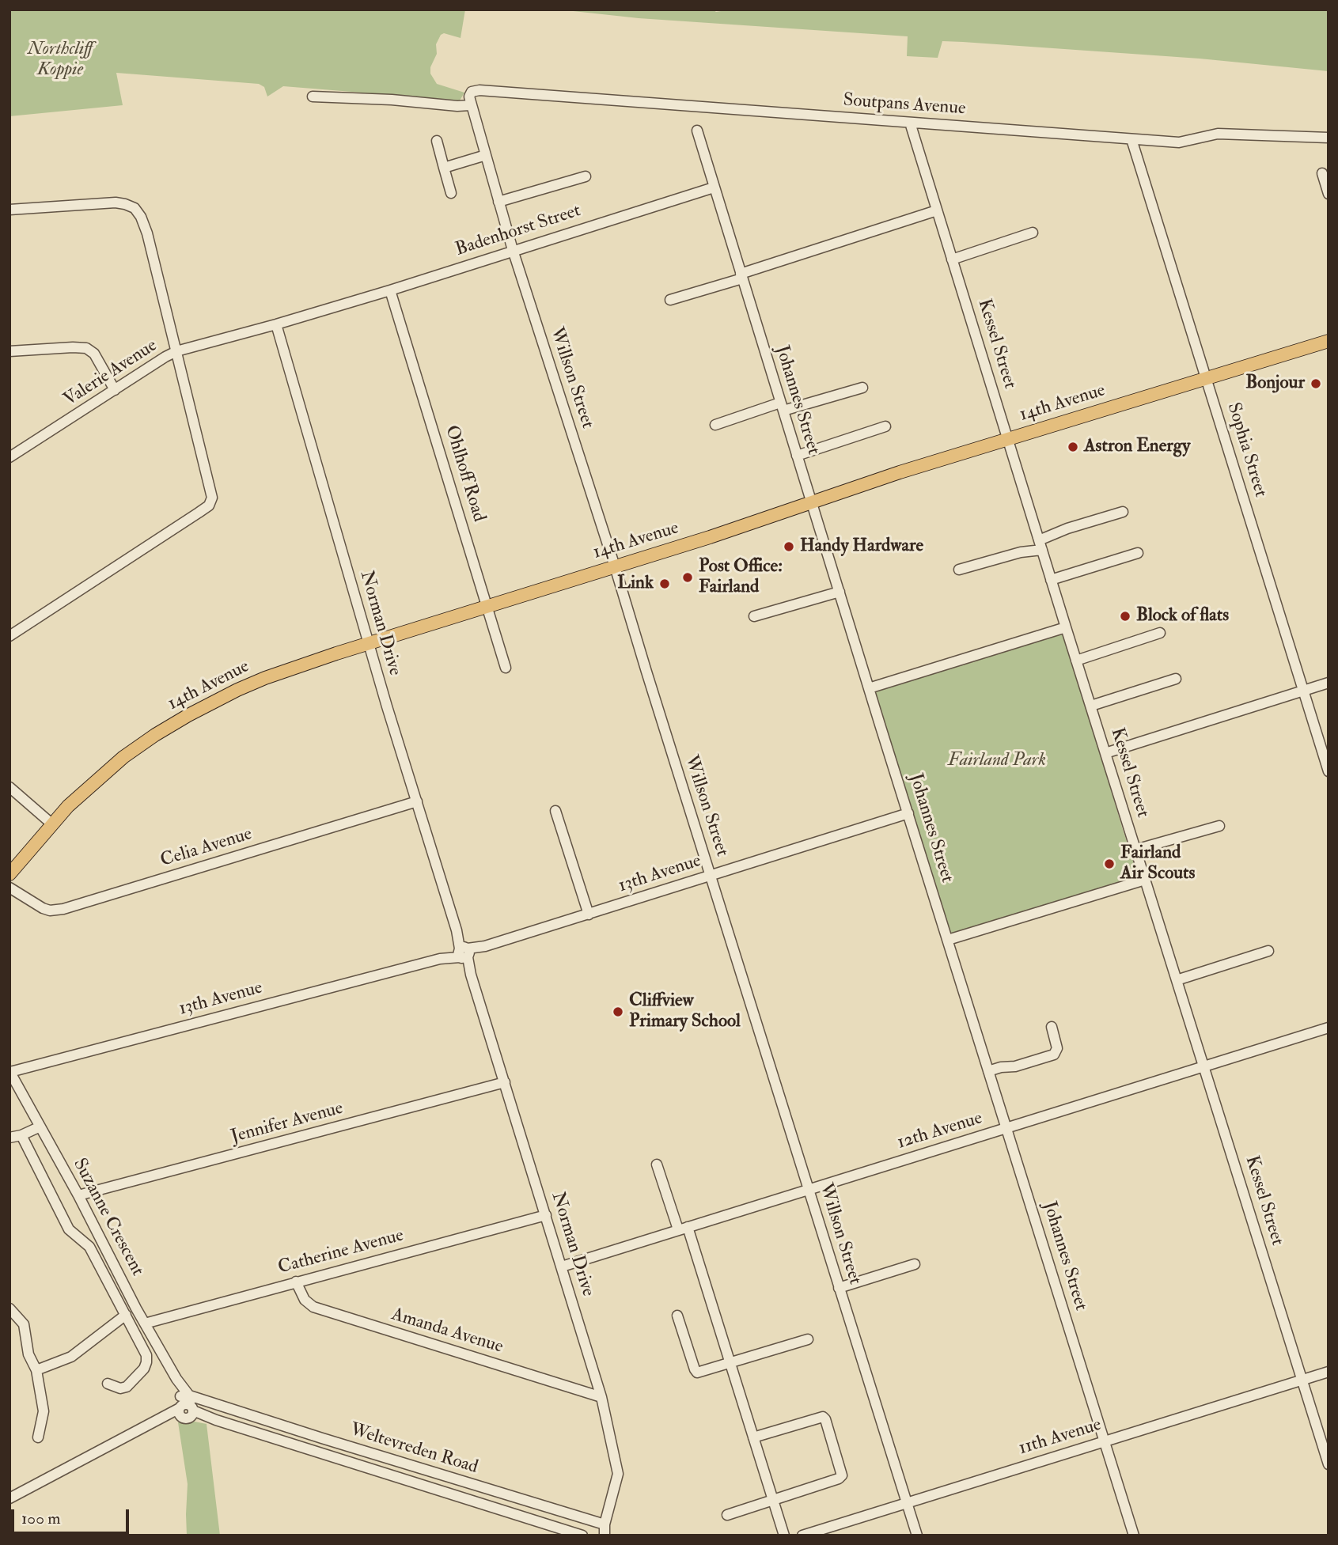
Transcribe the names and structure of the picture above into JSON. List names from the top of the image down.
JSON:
{
  "streets": {
    "main road": ["14th Avenue"],
    "street": [
      "Soutpans Avenue",
      "Badenhorst Street",
      "Kessel Street",
      "Valerie Avenue",
      "Willson Street",
      "Johannes Street",
      "Sophia Street",
      "Ohlhoff Road",
      "Norman Drive",
      "Celia Avenue",
      "13th Avenue",
      "Jennifer Avenue",
      "12th Avenue",
      "Suzanne Crescent",
      "Catherine Avenue",
      "Amanda Avenue",
      "11th Avenue",
      "Weltevreden Road"
    ]
  },
  "crossings": [
    ["Soutpans Avenue", "Kessel Street"],
    ["Soutpans Avenue", "Willson Street"],
    ["Soutpans Avenue", "Sophia Street"],
    ["Badenhorst Street", "Valerie Avenue"],
    ["Badenhorst Street", "Willson Street"],
    ["Badenhorst Street", "Johannes Street"],
    ["Badenhorst Street", "Ohlhoff Road"],
    ["Kessel Street", "14th Avenue"],
    ["Kessel Street", "12th Avenue"],
    ["Kessel Street", "11th Avenue"],
    ["Valerie Avenue", "Norman Drive"],
    ["Willson Street", "14th Avenue"],
    ["Willson Street", "13th Avenue"],
    ["Willson Street", "12th Avenue"],
    ["Willson Street", "11th Avenue"],
    ["Johannes Street", "14th Avenue"],
    ["Johannes Street", "13th Avenue"],
    ["Johannes Street", "12th Avenue"],
    ["Johannes Street", "11th Avenue"],
    ["14th Avenue", "Sophia Street"],
    ["14th Avenue", "Ohlhoff Road"],
    ["14th Avenue", "Norman Drive"],
    ["Norman Drive", "Celia Avenue"],
    ["Norman Drive", "13th Avenue"],
    ["Norman Drive", "Jennifer Avenue"],
    ["Norman Drive", "12th Avenue"],
    ["Norman Drive", "Catherine Avenue"],
    ["Norman Drive", "Amanda Avenue"],
    ["Norman Drive", "Weltevreden Road"],
    ["13th Avenue", "Suzanne Crescent"],
    ["Jennifer Avenue", "Suzanne Crescent"],
    ["Suzanne Crescent", "Catherine Avenue"],
    ["Suzanne Crescent", "Weltevreden Road"],
    ["Catherine Avenue", "Amanda Avenue"]
  ],
  "parks": ["Northcliff Koppie", "Fairland Park"],
  "places": [
    "Bonjour",
    "Astron Energy",
    "Handy Hardware",
    "Post Office: Fairland",
    "Link",
    "Block of flats",
    "Fairland Air Scouts",
    "Cliffview Primary School"
  ],
  "scale_bar": "100 m"
}
